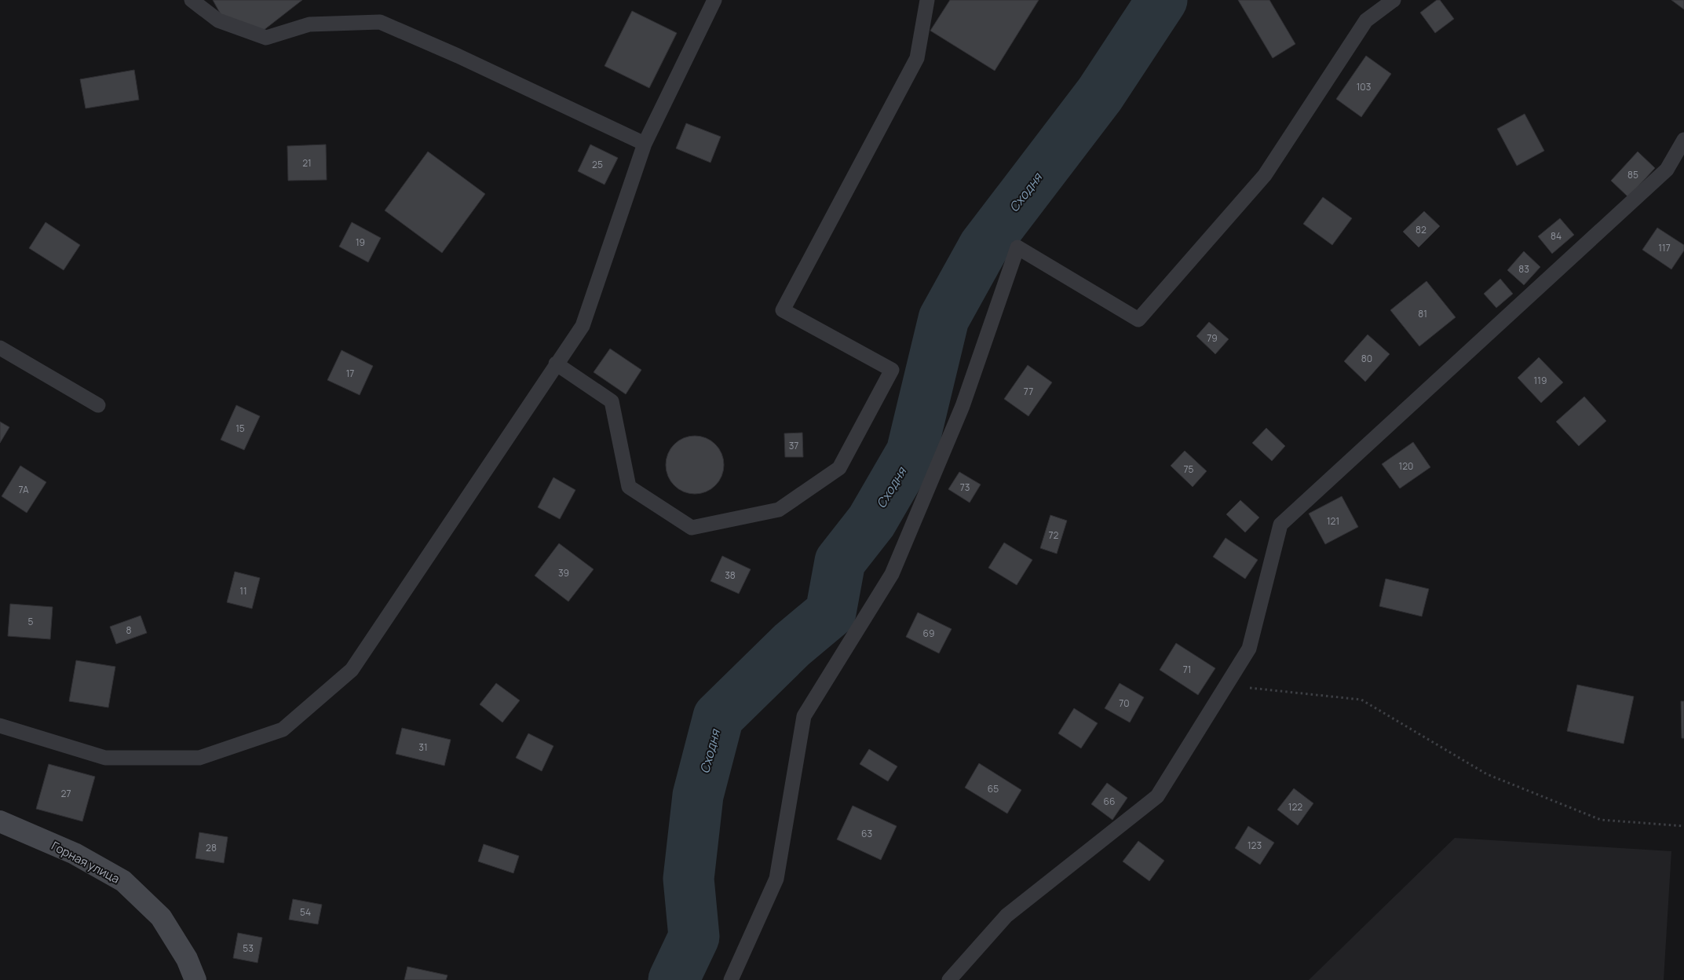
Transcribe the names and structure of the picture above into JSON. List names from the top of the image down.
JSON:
{
  "streets": {
    "street": ["Горная улица"]
  },
  "water": ["Сходня"],
  "house_numbers": [
    "103",
    "21",
    "25",
    "85",
    "82",
    "84",
    "19",
    "117",
    "83",
    "81",
    "79",
    "80",
    "17",
    "119",
    "77",
    "15",
    "37",
    "120",
    "75",
    "73",
    "7А",
    "121",
    "72",
    "39",
    "38",
    "11",
    "5",
    "8",
    "69",
    "71",
    "70",
    "31",
    "65",
    "27",
    "66",
    "122",
    "63",
    "123",
    "28",
    "54",
    "53"
  ]
}
